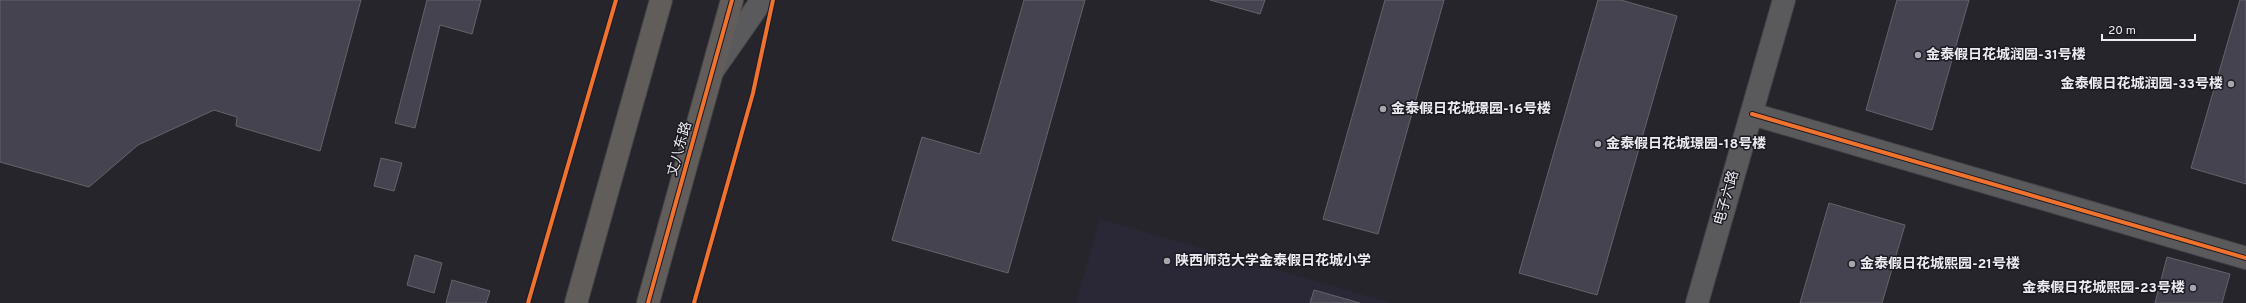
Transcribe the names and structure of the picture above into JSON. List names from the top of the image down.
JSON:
{
  "streets": {
    "main road": ["丈八东路"],
    "street": ["电子六路"]
  },
  "places": [
    "金泰·假日花城润园-31号楼",
    "金泰·假日花城润园-33号楼",
    "金泰·假日花城璟园-16号楼",
    "金泰·假日花城璟园-18号楼",
    "陕西师范大学金泰假日花城小学",
    "金泰·假日花城熙园-21号楼",
    "金泰·假日花城熙园-23号楼"
  ],
  "scale_bar": "20 m"
}
